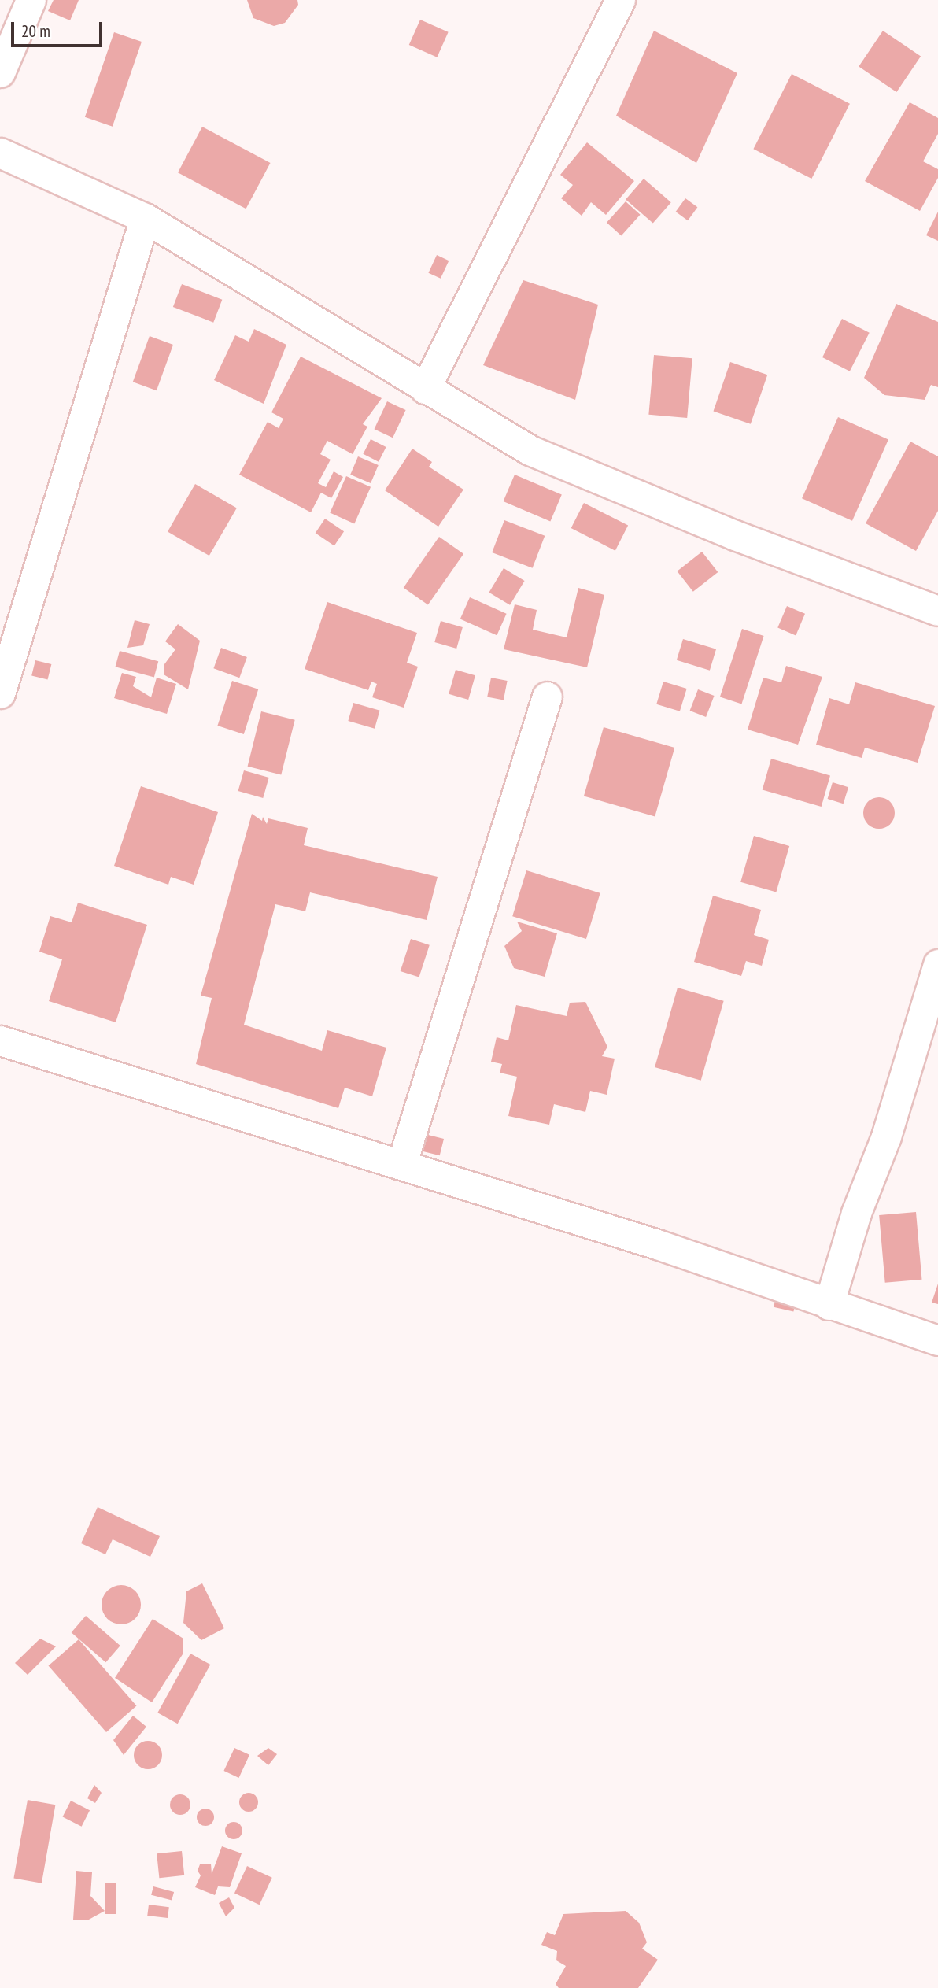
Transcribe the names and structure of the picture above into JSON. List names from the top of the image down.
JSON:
{
  "scale_bar": "20 m"
}
